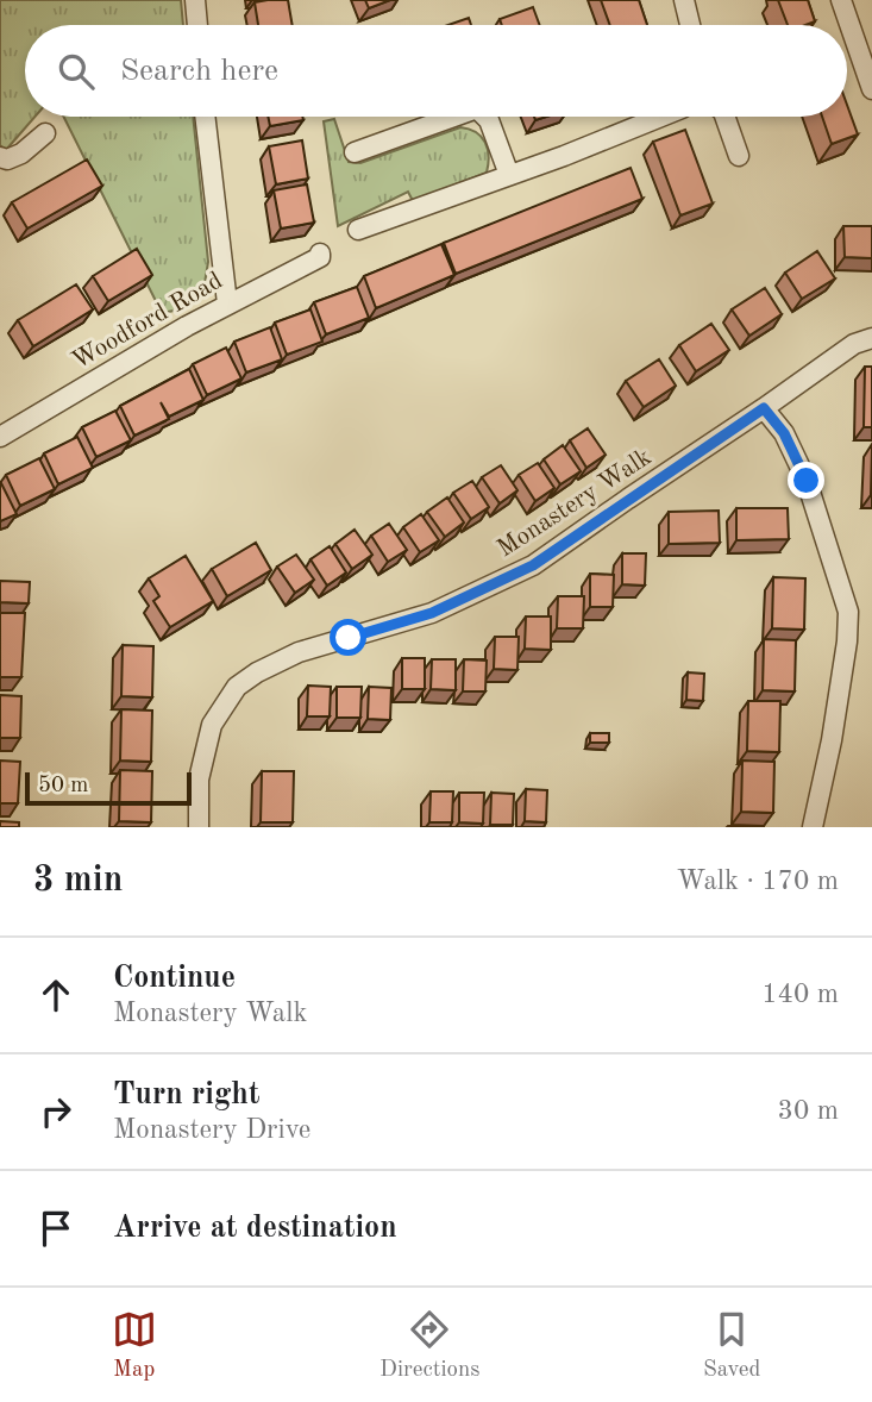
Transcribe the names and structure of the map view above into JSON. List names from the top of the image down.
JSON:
{
  "streets": {
    "street": ["Woodford Road", "Monastery Walk"]
  },
  "scale_bar": "50 m",
  "page": {
    "search": "Search here",
    "scale": "50 m",
    "heading": ["3 min", "Walk · 170 m"],
    "list": [
      ["Continue", "Monastery Walk", "140 m"],
      ["Turn right", "Monastery Drive", "30 m"],
      "Arrive at destination"
    ],
    "nav": ["Map", "Directions", "Saved"]
  }
}
